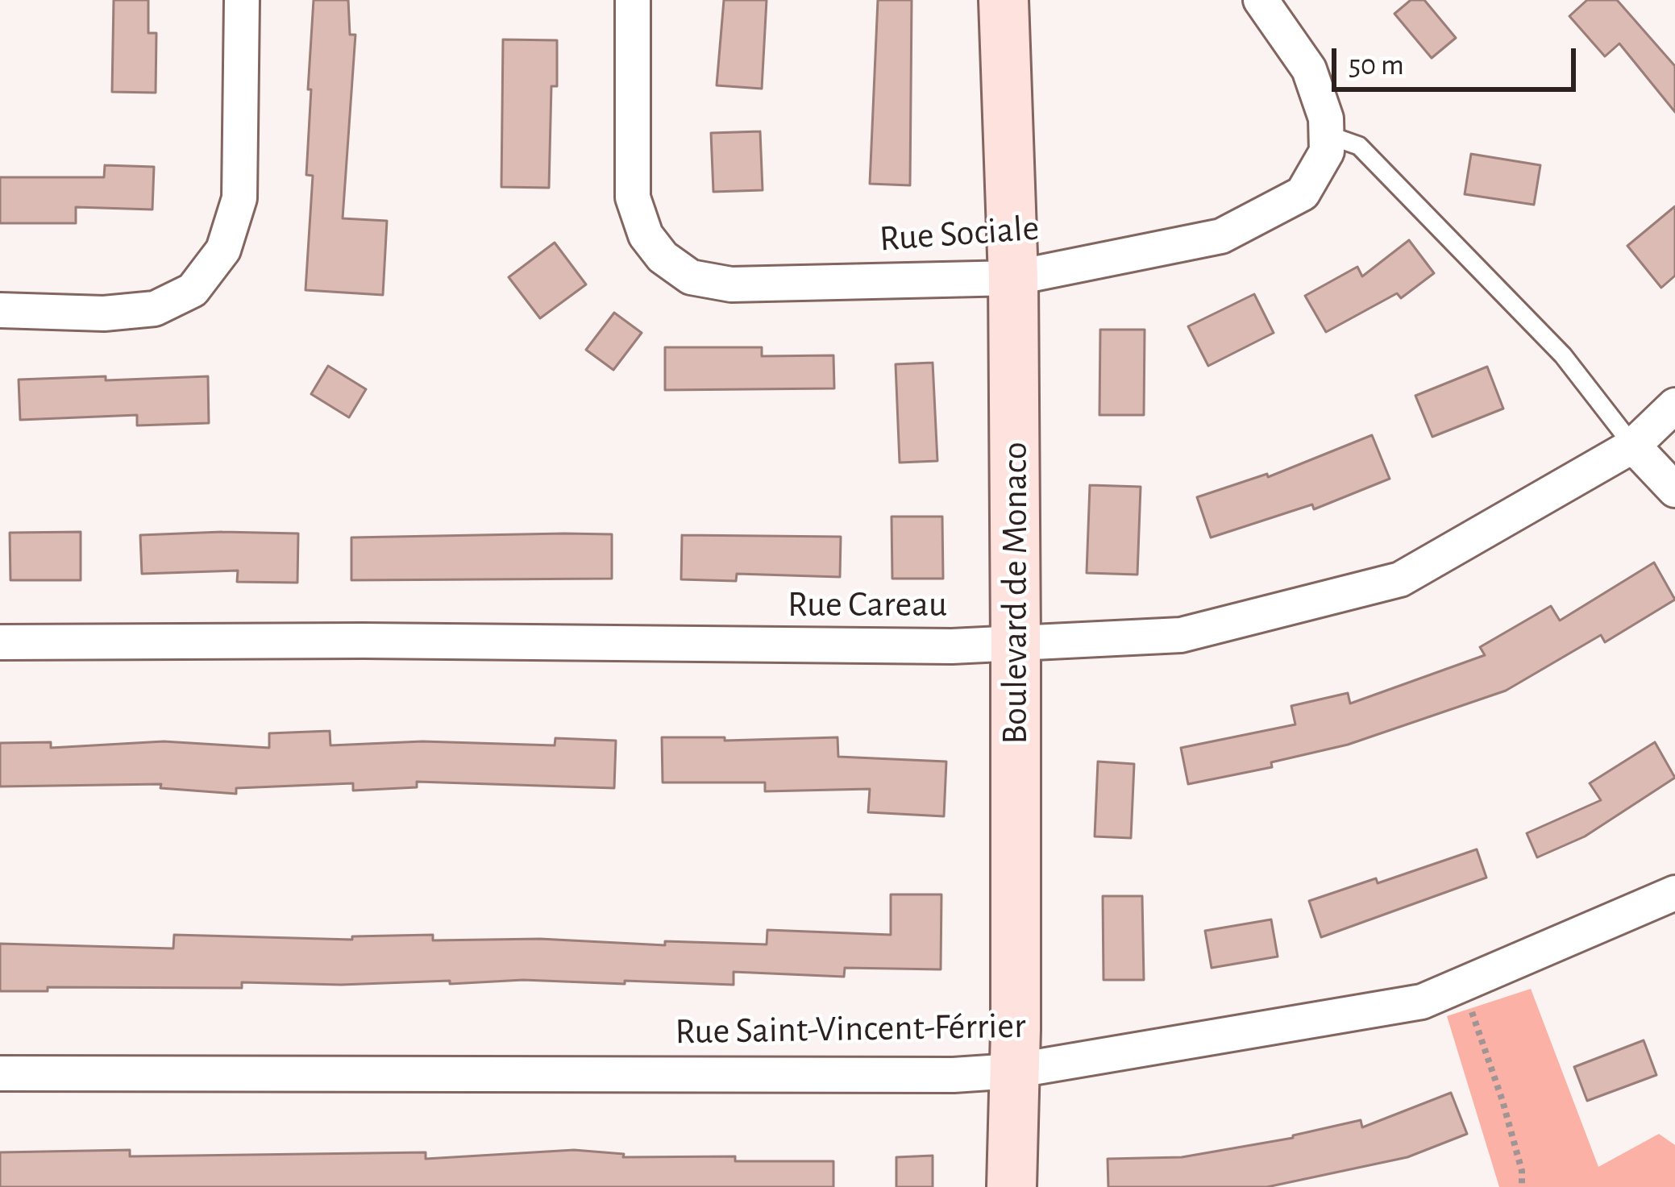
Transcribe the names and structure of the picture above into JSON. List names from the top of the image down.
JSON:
{
  "streets": {
    "street": [
      "Rue Sociale",
      "Boulevard de Monaco",
      "Rue Careau",
      "Rue Saint-Vincent-Férrier"
    ]
  },
  "crossings": [
    ["Rue Sociale", "Boulevard de Monaco"],
    ["Boulevard de Monaco", "Rue Careau"],
    ["Boulevard de Monaco", "Rue Saint-Vincent-Férrier"]
  ],
  "scale_bar": "50 m"
}
